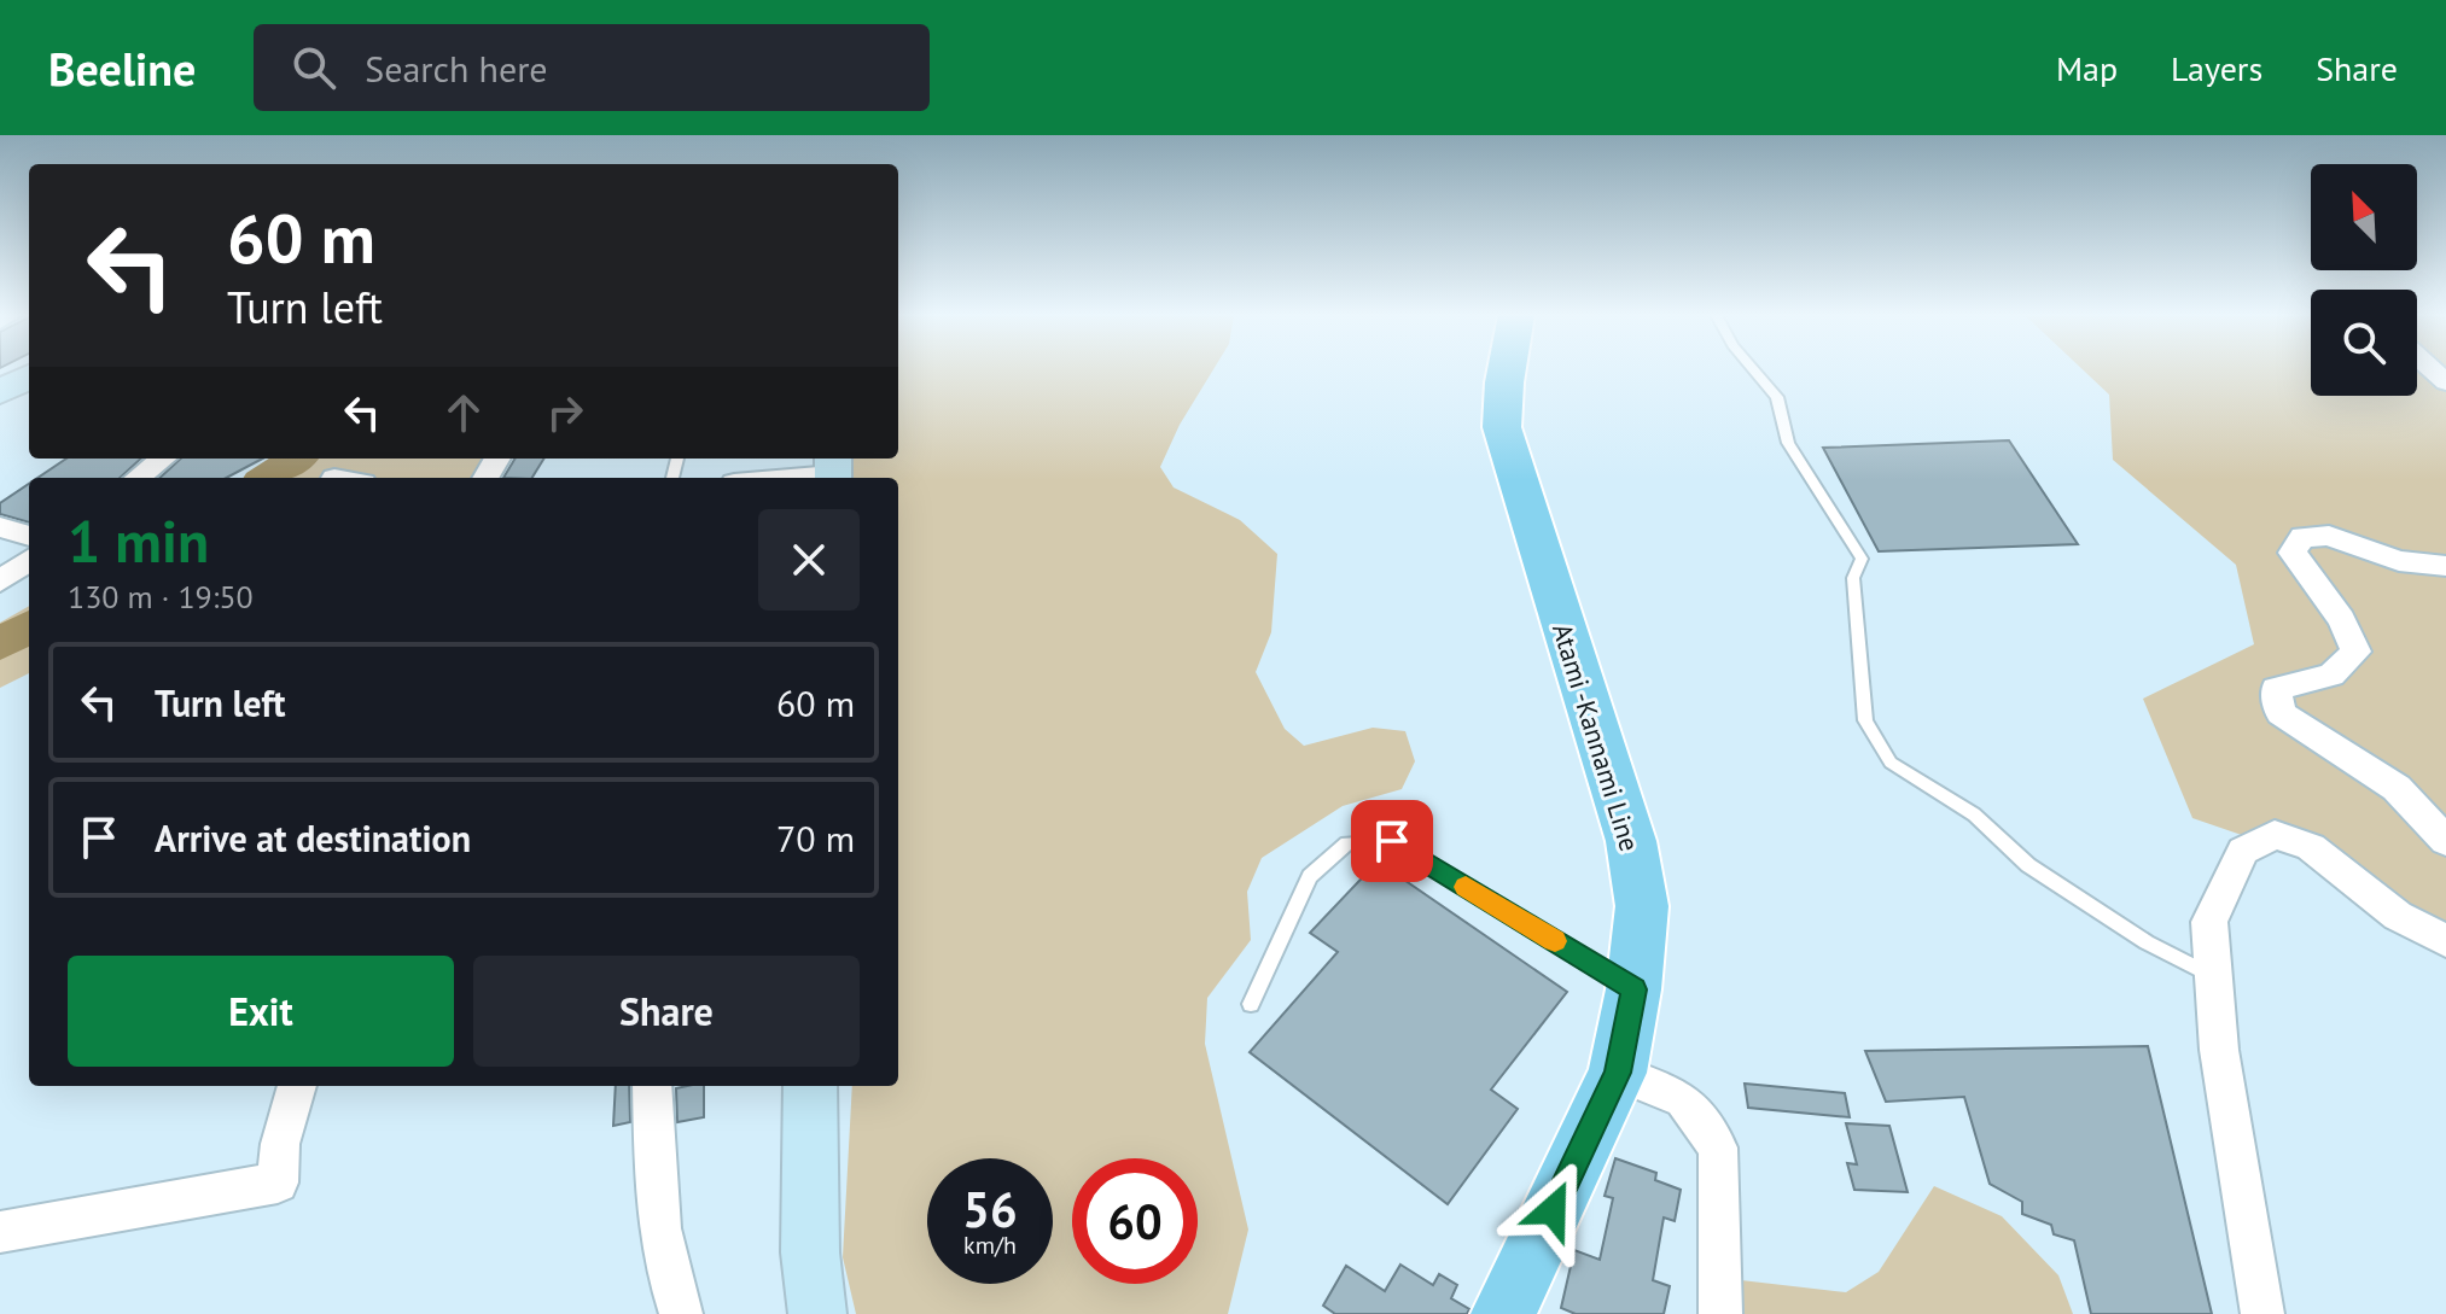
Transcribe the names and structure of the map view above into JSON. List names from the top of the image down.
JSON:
{
  "streets": {
    "main road": ["Atami -Kannami Line"]
  },
  "north": "top left",
  "page": {
    "header": "Beeline",
    "search": "Search here",
    "nav": ["Map", "Layers", "Share"],
    "turn": ["60 m", "Turn left"],
    "heading": ["1 min", "130 m · 19:50"],
    "list": [
      {
        "name": "Turn left",
        "value": "60 m"
      },
      {
        "name": "Arrive at destination",
        "value": "70 m"
      }
    ],
    "buttons": ["Exit", "Share"],
    "speed": "56 km/h",
    "limit": "60"
  }
}
